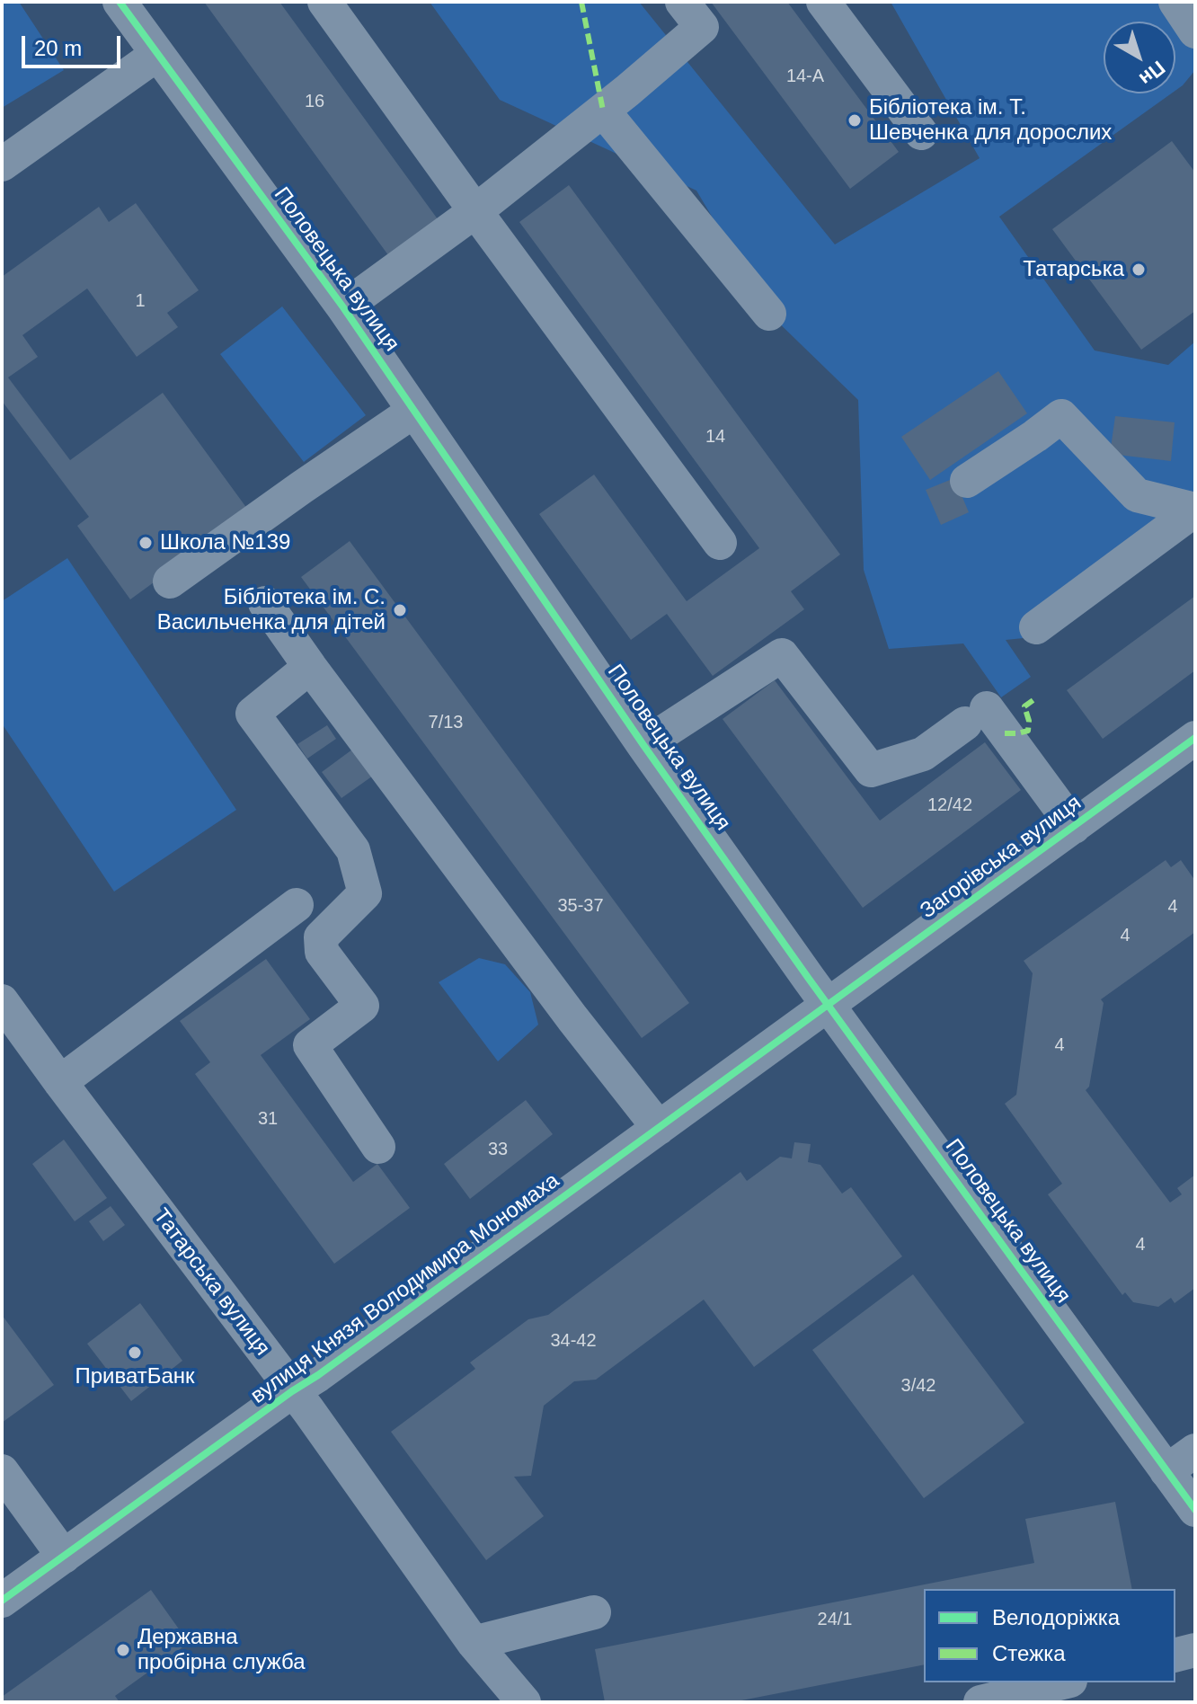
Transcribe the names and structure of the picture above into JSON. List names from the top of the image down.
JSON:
{
  "streets": {
    "street": [
      "Половецька вулиця",
      "Загорівська вулиця",
      "Татарська вулиця",
      "вулиця Князя Володимира Мономаха"
    ]
  },
  "crossings": [
    ["Половецька вулиця", "Загорівська вулиця"],
    ["Половецька вулиця", "вулиця Князя Володимира Мономаха"],
    ["Загорівська вулиця", "вулиця Князя Володимира Мономаха"],
    ["Татарська вулиця", "вулиця Князя Володимира Мономаха"]
  ],
  "places": [
    "Бібліотека ім. Т. Шевченка для дорослих",
    "Татарська",
    "Школа №139",
    "Бібліотека ім. С. Васильченка для дітей",
    "ПриватБанк",
    "Державна пробірна служба"
  ],
  "house_numbers": [
    "14-А",
    "16",
    "1",
    "14",
    "7/13",
    "12/42",
    "35-37",
    "4",
    "4",
    "4",
    "31",
    "33",
    "4",
    "34-42",
    "3/42",
    "24/1"
  ],
  "legend": ["Велодоріжка", "Стежка"],
  "scale_bar": "20 m",
  "north": "bottom right"
}
